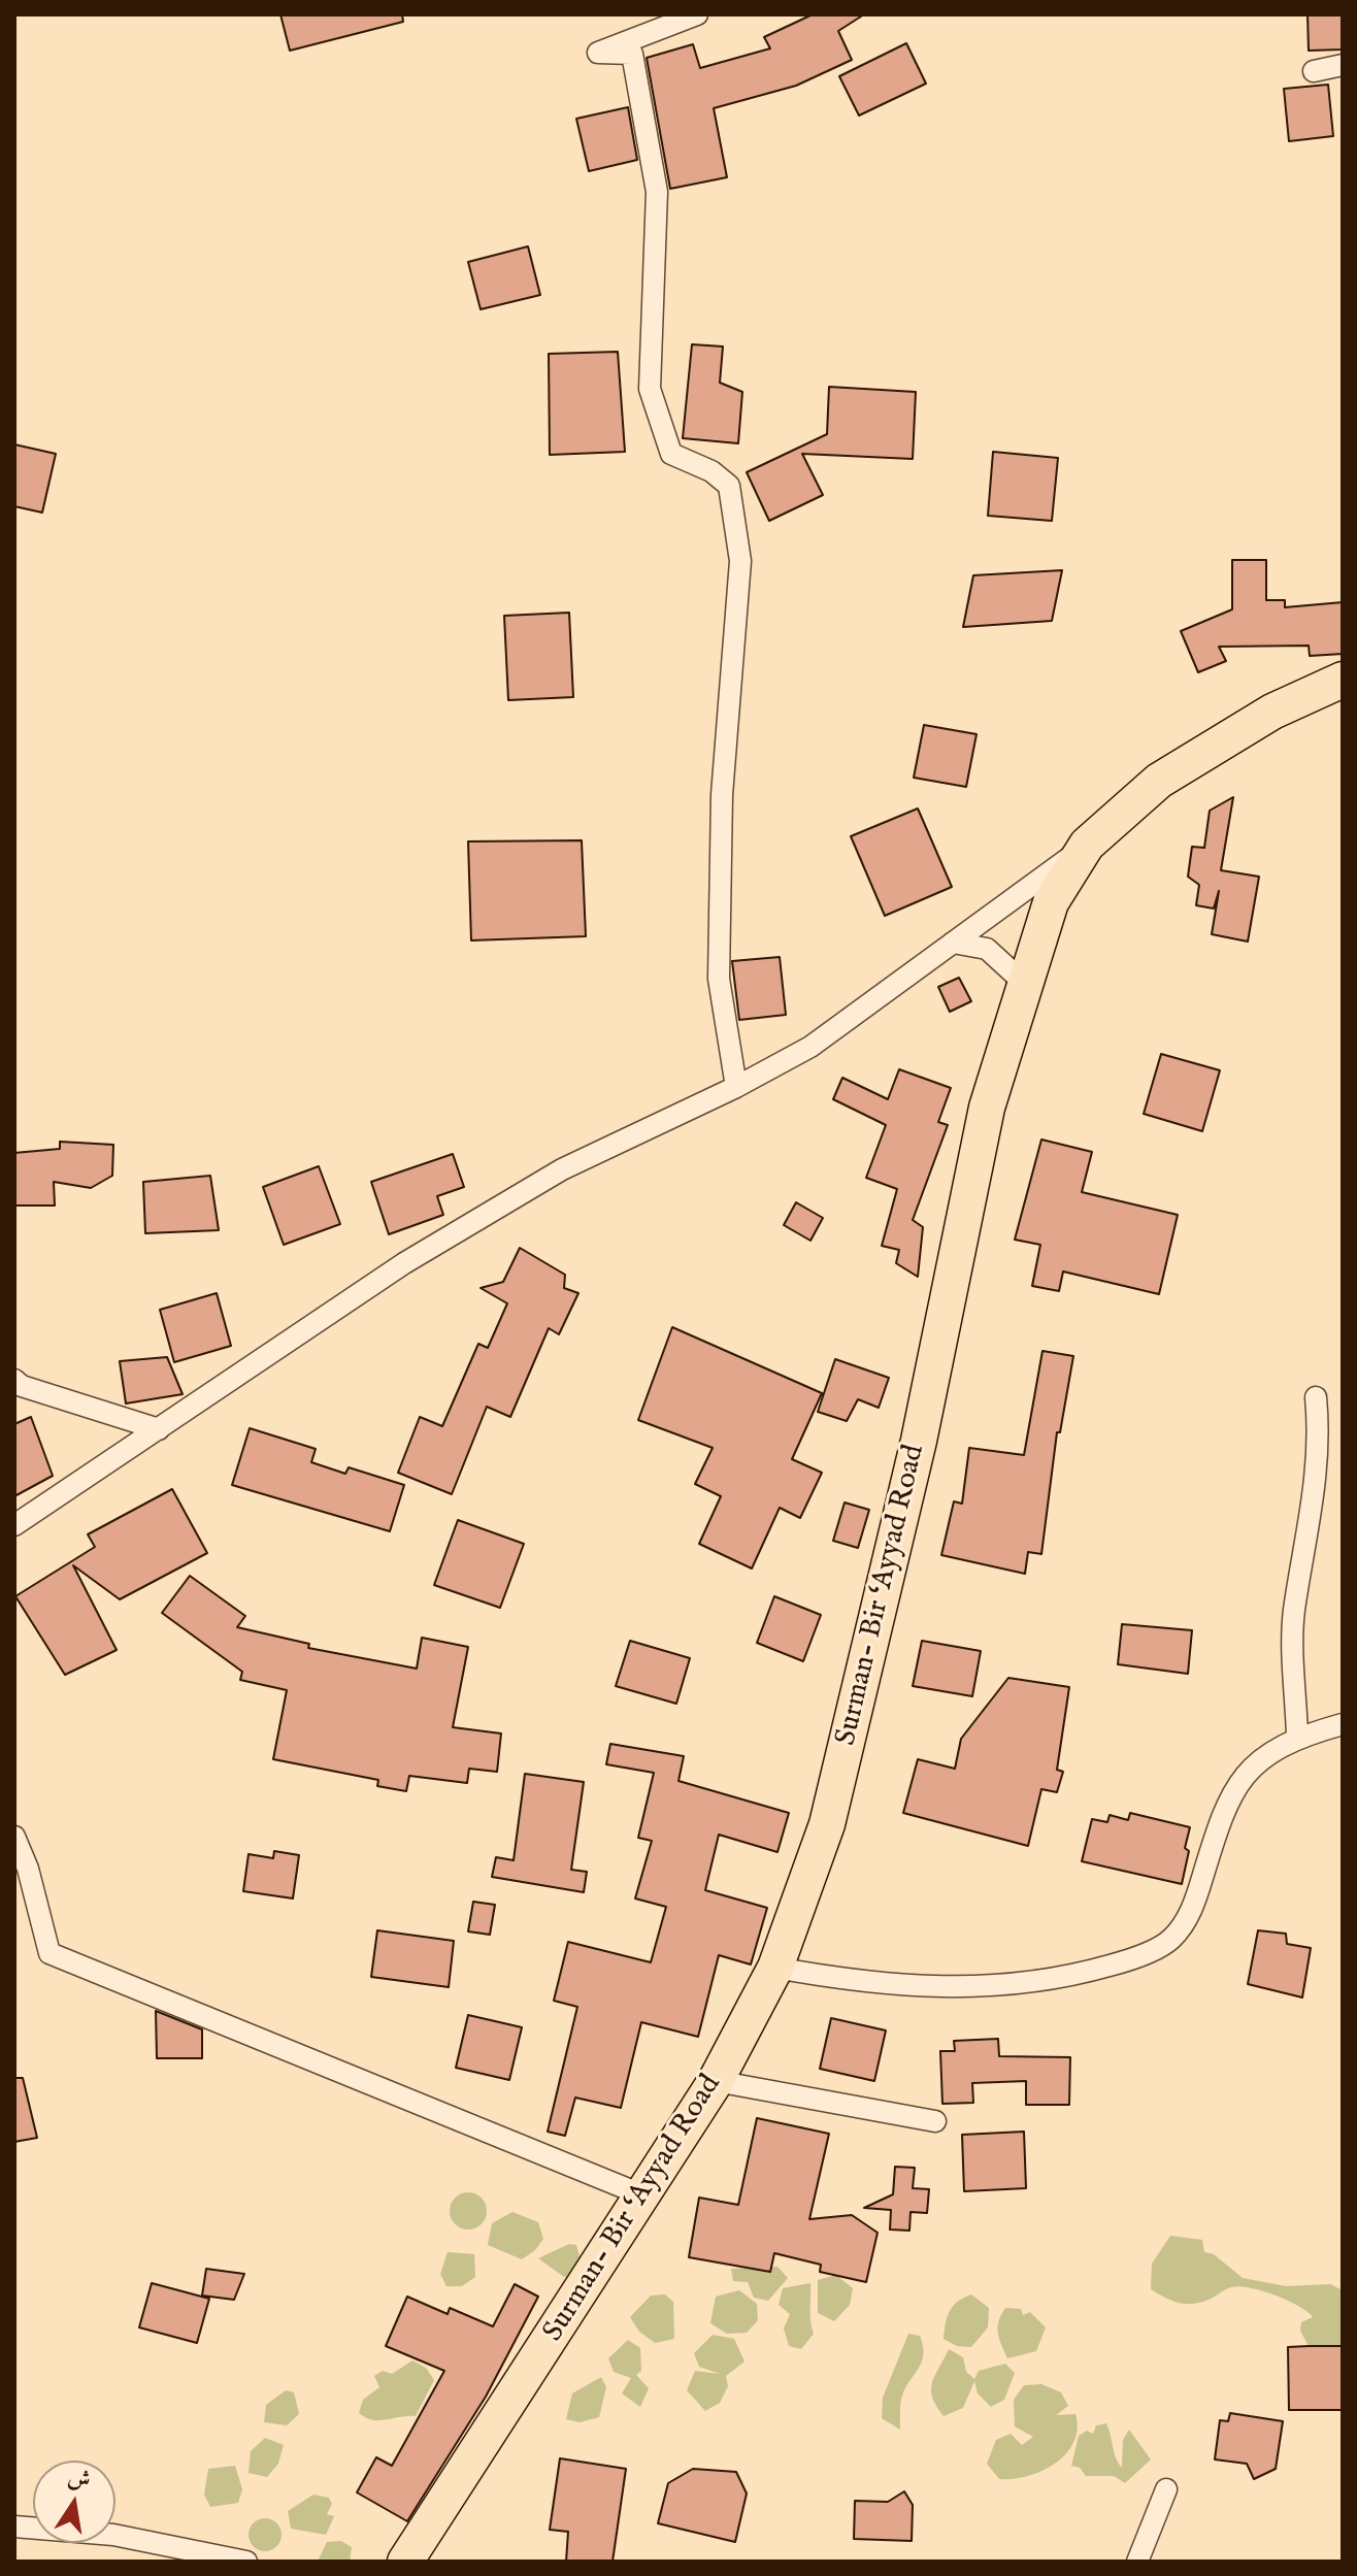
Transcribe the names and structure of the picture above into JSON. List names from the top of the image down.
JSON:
{
  "streets": {
    "highway": ["Surman- Bir ‘Ayyad Road"]
  },
  "north": "top"
}
